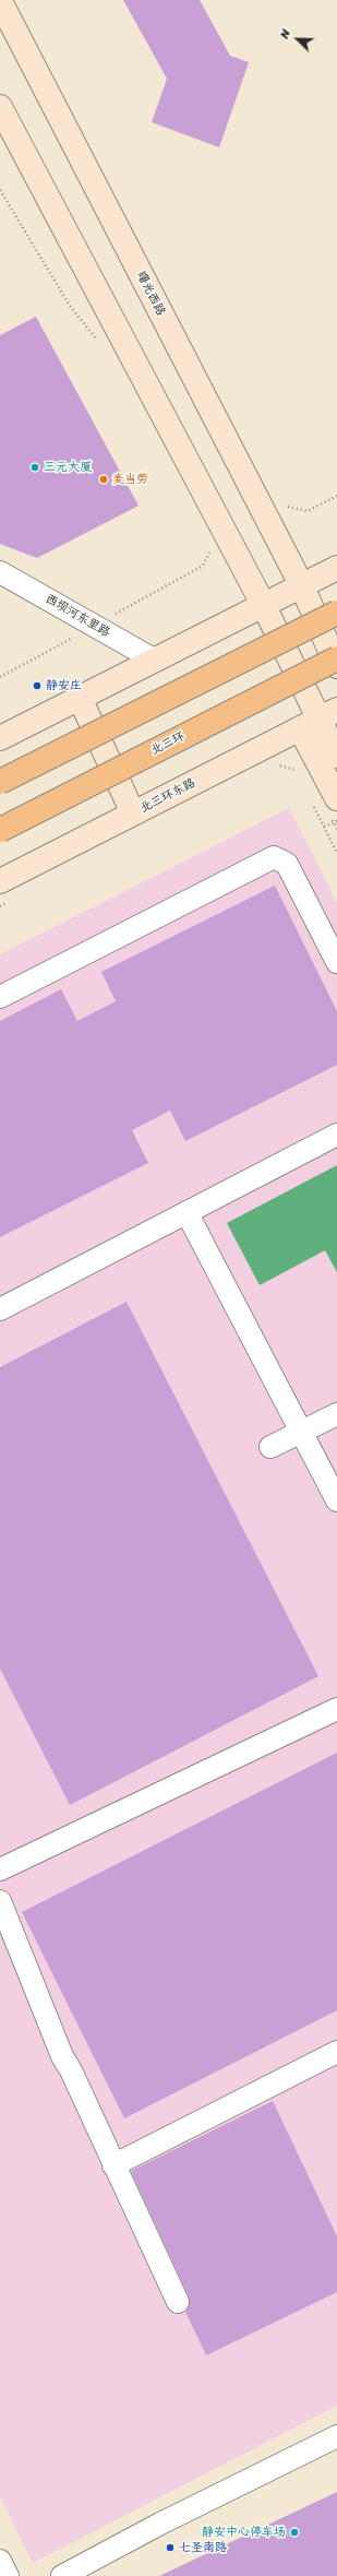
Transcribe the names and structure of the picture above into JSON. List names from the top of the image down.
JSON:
{
  "streets": {
    "highway": ["北三环"],
    "main road": ["曙光西路", "北三环东路"],
    "street": ["西坝河东里路"]
  },
  "places": [
    "三元大厦",
    "麦当劳",
    "静安庄",
    "静安中心停车场",
    "七圣南路"
  ],
  "north": "top left"
}
